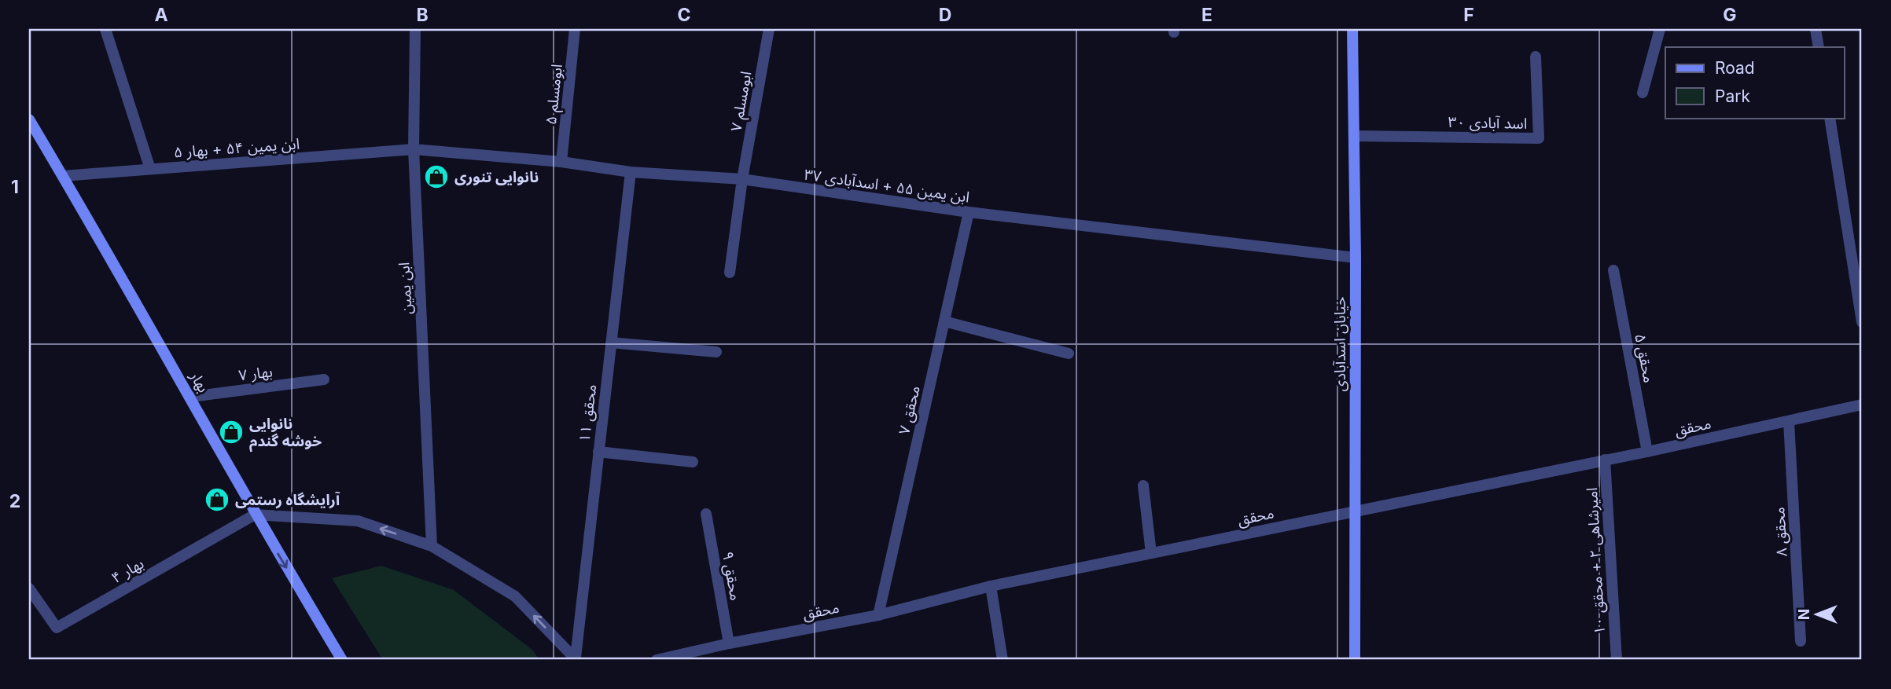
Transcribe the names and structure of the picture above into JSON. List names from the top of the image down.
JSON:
{
  "streets": {
    "main road": ["خیابان اسدآبادی", "بهار"],
    "street": [
      "ابومسلم ۵",
      "ابومسلم ۷",
      "اسد آبادی ۳۰",
      "ابن یمین ۵۴ + بهار ۵",
      "ابن یمین ۵۵ + اسدآبادی ۳۷",
      "ابن یمین",
      "محقق ۵",
      "بهار ۷",
      "محقق ۷",
      "محقق ۱۱",
      "محقق",
      "محقق ۸",
      "امیرشاهی ۲ + محقق ۱۰",
      "بهار ۴",
      "محقق ۹"
    ]
  },
  "crossings": [
    ["ابومسلم ۵", "ابن یمین ۵۵ + اسدآبادی ۳۷"],
    ["ابومسلم ۷", "ابن یمین ۵۵ + اسدآبادی ۳۷"],
    ["اسد آبادی ۳۰", "خیابان اسدآبادی"],
    ["ابن یمین ۵۴ + بهار ۵", "ابن یمین ۵۵ + اسدآبادی ۳۷"],
    ["ابن یمین ۵۴ + بهار ۵", "ابن یمین"],
    ["ابن یمین ۵۴ + بهار ۵", "بهار"],
    ["ابن یمین ۵۵ + اسدآبادی ۳۷", "ابن یمین"],
    ["ابن یمین ۵۵ + اسدآبادی ۳۷", "خیابان اسدآبادی"],
    ["ابن یمین ۵۵ + اسدآبادی ۳۷", "محقق ۷"],
    ["ابن یمین ۵۵ + اسدآبادی ۳۷", "محقق ۱۱"],
    ["خیابان اسدآبادی", "محقق"],
    ["محقق ۵", "محقق"],
    ["بهار ۷", "بهار"],
    ["بهار", "بهار ۴"],
    ["محقق ۷", "محقق"],
    ["محقق", "محقق ۸"],
    ["محقق", "امیرشاهی ۲ + محقق ۱۰"],
    ["محقق", "محقق ۹"]
  ],
  "places": {
    "shop": ["نانوایی تنوری", "نانوایی خوشه گندم", "آرایشگاه رستمی"]
  },
  "legend": ["Road", "Park"],
  "north": "left",
  "grid": {
    "columns": [
      "A",
      "B",
      "C",
      "D",
      "E",
      "F",
      "G"
    ],
    "rows": ["1", "2"]
  }
}
